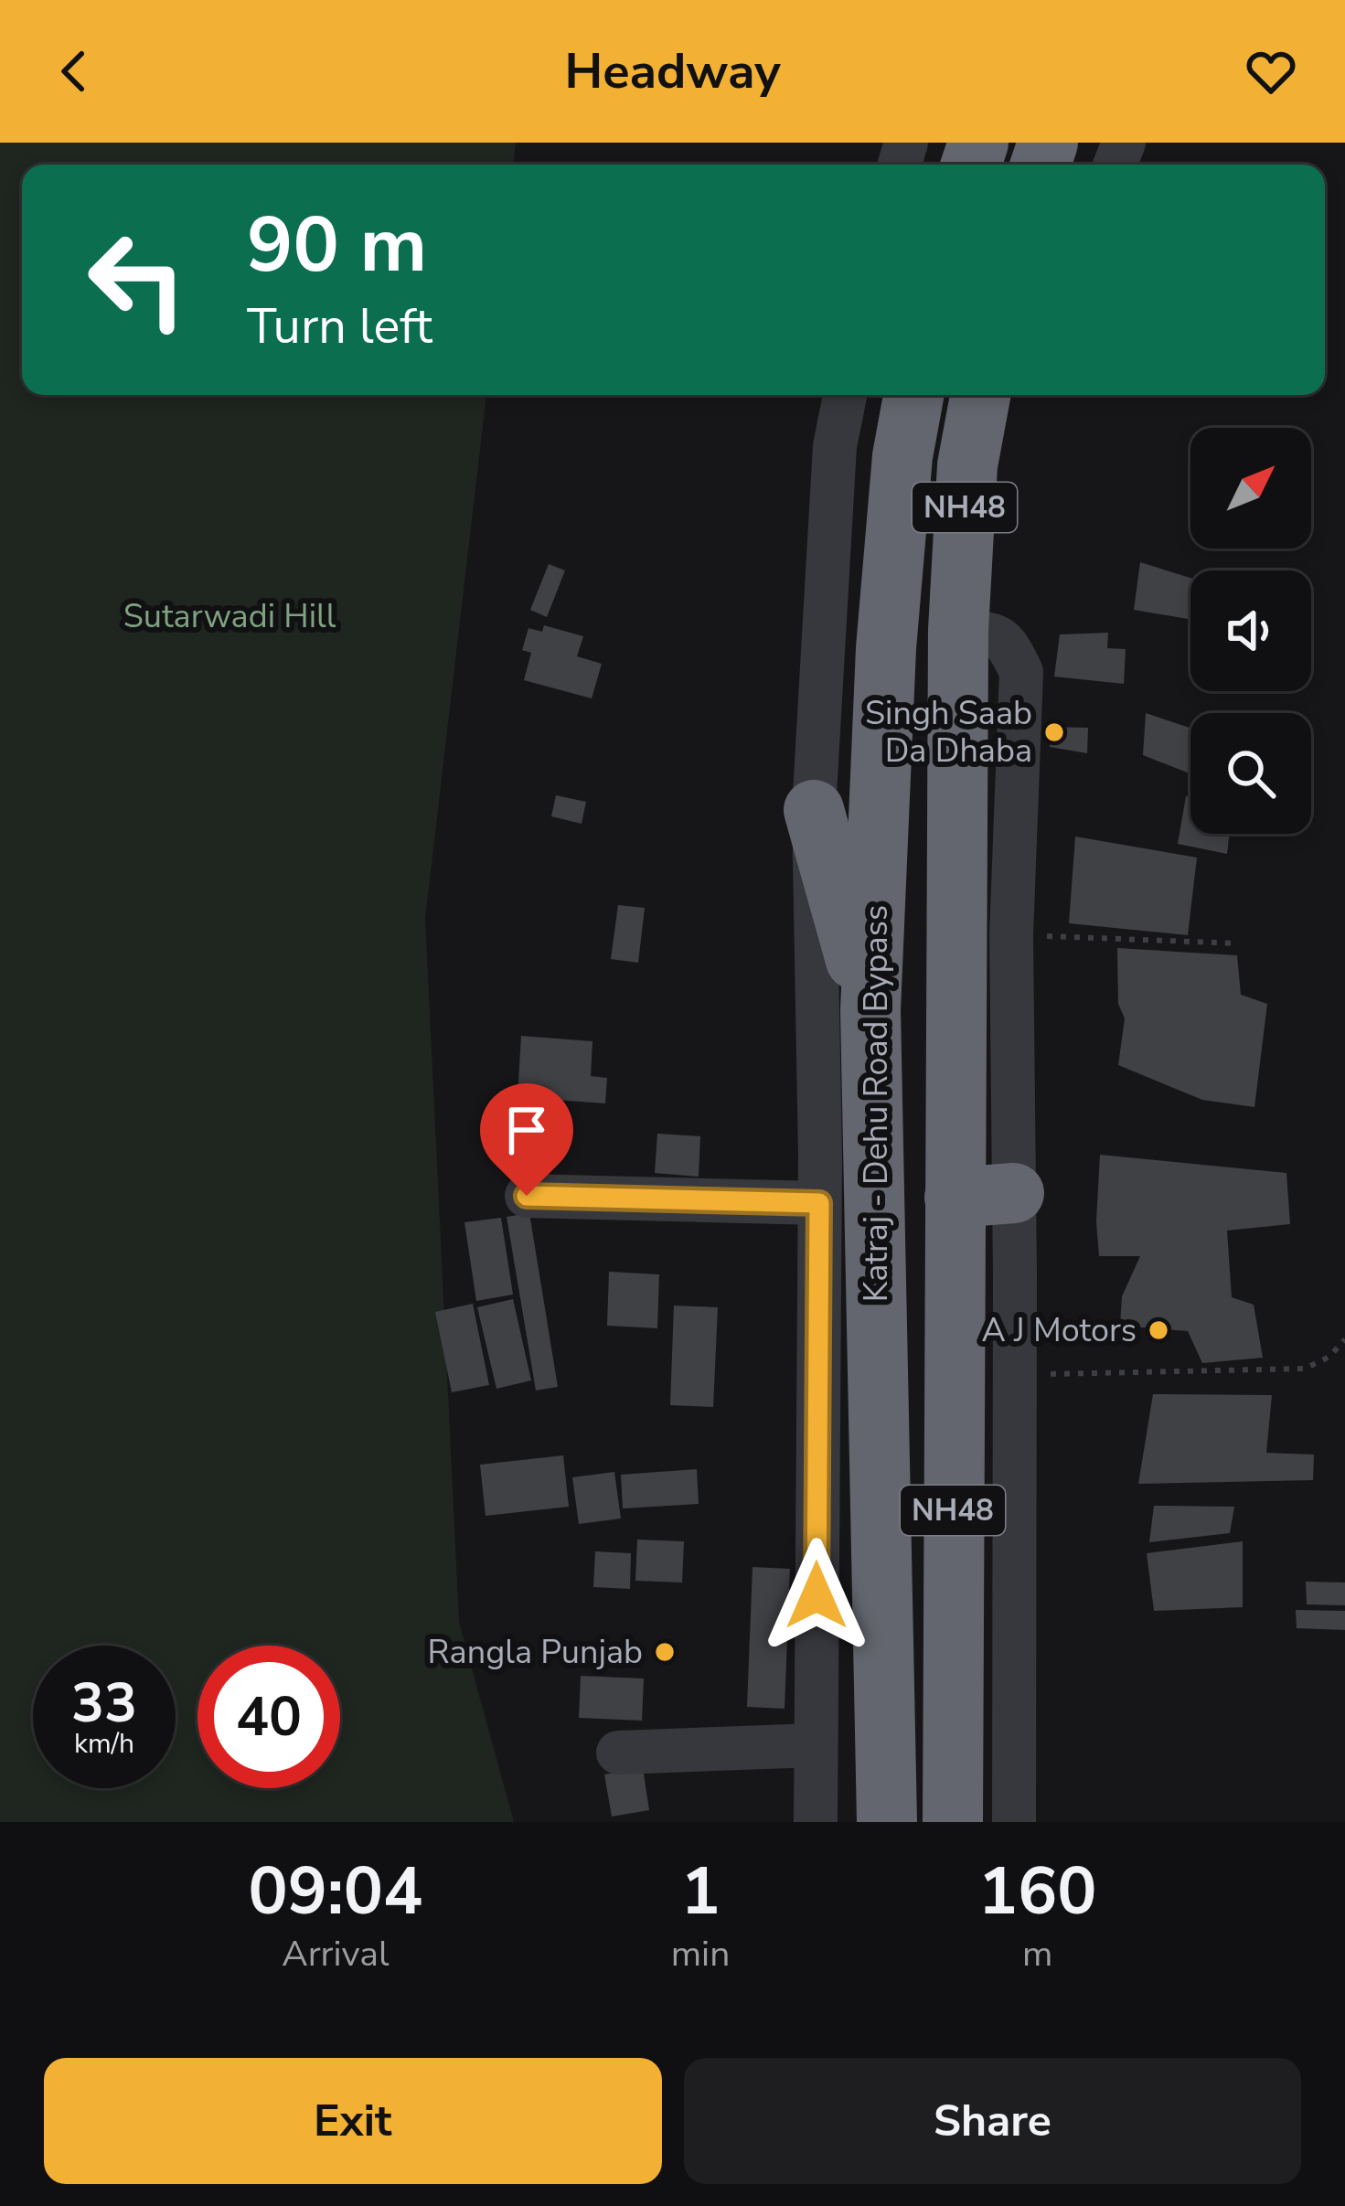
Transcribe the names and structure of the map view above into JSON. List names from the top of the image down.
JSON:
{
  "streets": {
    "highway": ["NH48", "Katraj - Dehu Road Bypass"]
  },
  "parks": ["Sutarwadi Hill"],
  "places": ["Singh Saab Da Dhaba", "A J Motors", "Rangla Punjab"],
  "north": "top right",
  "page": {
    "header": "Headway",
    "turn": ["90 m", "Turn left"],
    "speed": "33 km/h",
    "limit": "40",
    "eta": [
      "09:04",
      "Arrival",
      "1",
      "min",
      "160",
      "m"
    ],
    "buttons": ["Exit", "Share"]
  }
}
